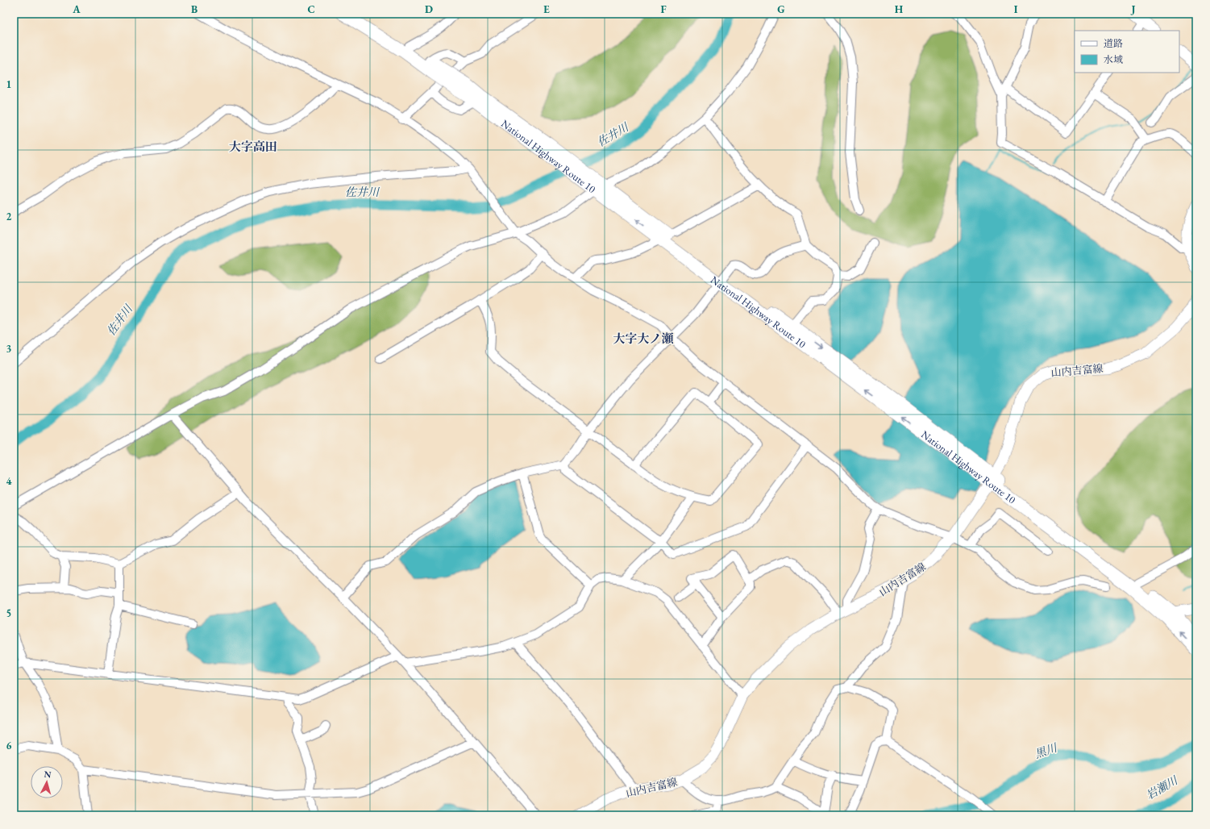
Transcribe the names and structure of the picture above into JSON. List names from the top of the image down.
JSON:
{
  "streets": {
    "highway": ["National Highway Route 10"],
    "main road": ["山内吉富線"]
  },
  "crossings": [
    ["National Highway Route 10", "山内吉富線"]
  ],
  "districts": ["大字高田", "大字大ノ瀬"],
  "water": ["佐井川", "黒川", "岩瀬川"],
  "legend": ["道路", "水域"],
  "north": "top",
  "grid": {
    "columns": [
      "A",
      "B",
      "C",
      "D",
      "E",
      "F",
      "G",
      "H",
      "I",
      "J"
    ],
    "rows": [
      "1",
      "2",
      "3",
      "4",
      "5",
      "6"
    ]
  }
}
